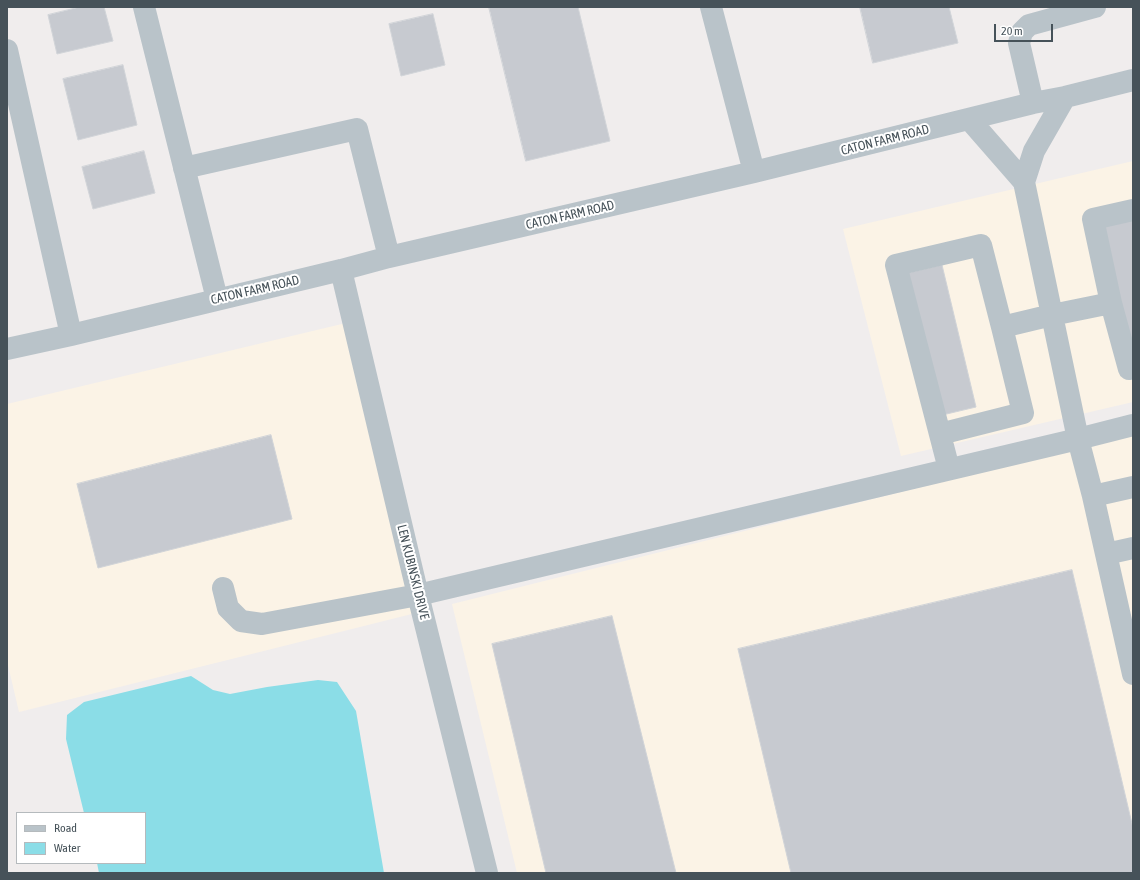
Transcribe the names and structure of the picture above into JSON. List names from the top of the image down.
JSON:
{
  "streets": {
    "street": ["CATON FARM ROAD", "LEN KUBINSKI DRIVE"]
  },
  "crossings": [
    ["CATON FARM ROAD", "LEN KUBINSKI DRIVE"]
  ],
  "legend": ["Road", "Water"],
  "scale_bar": "20 m"
}
